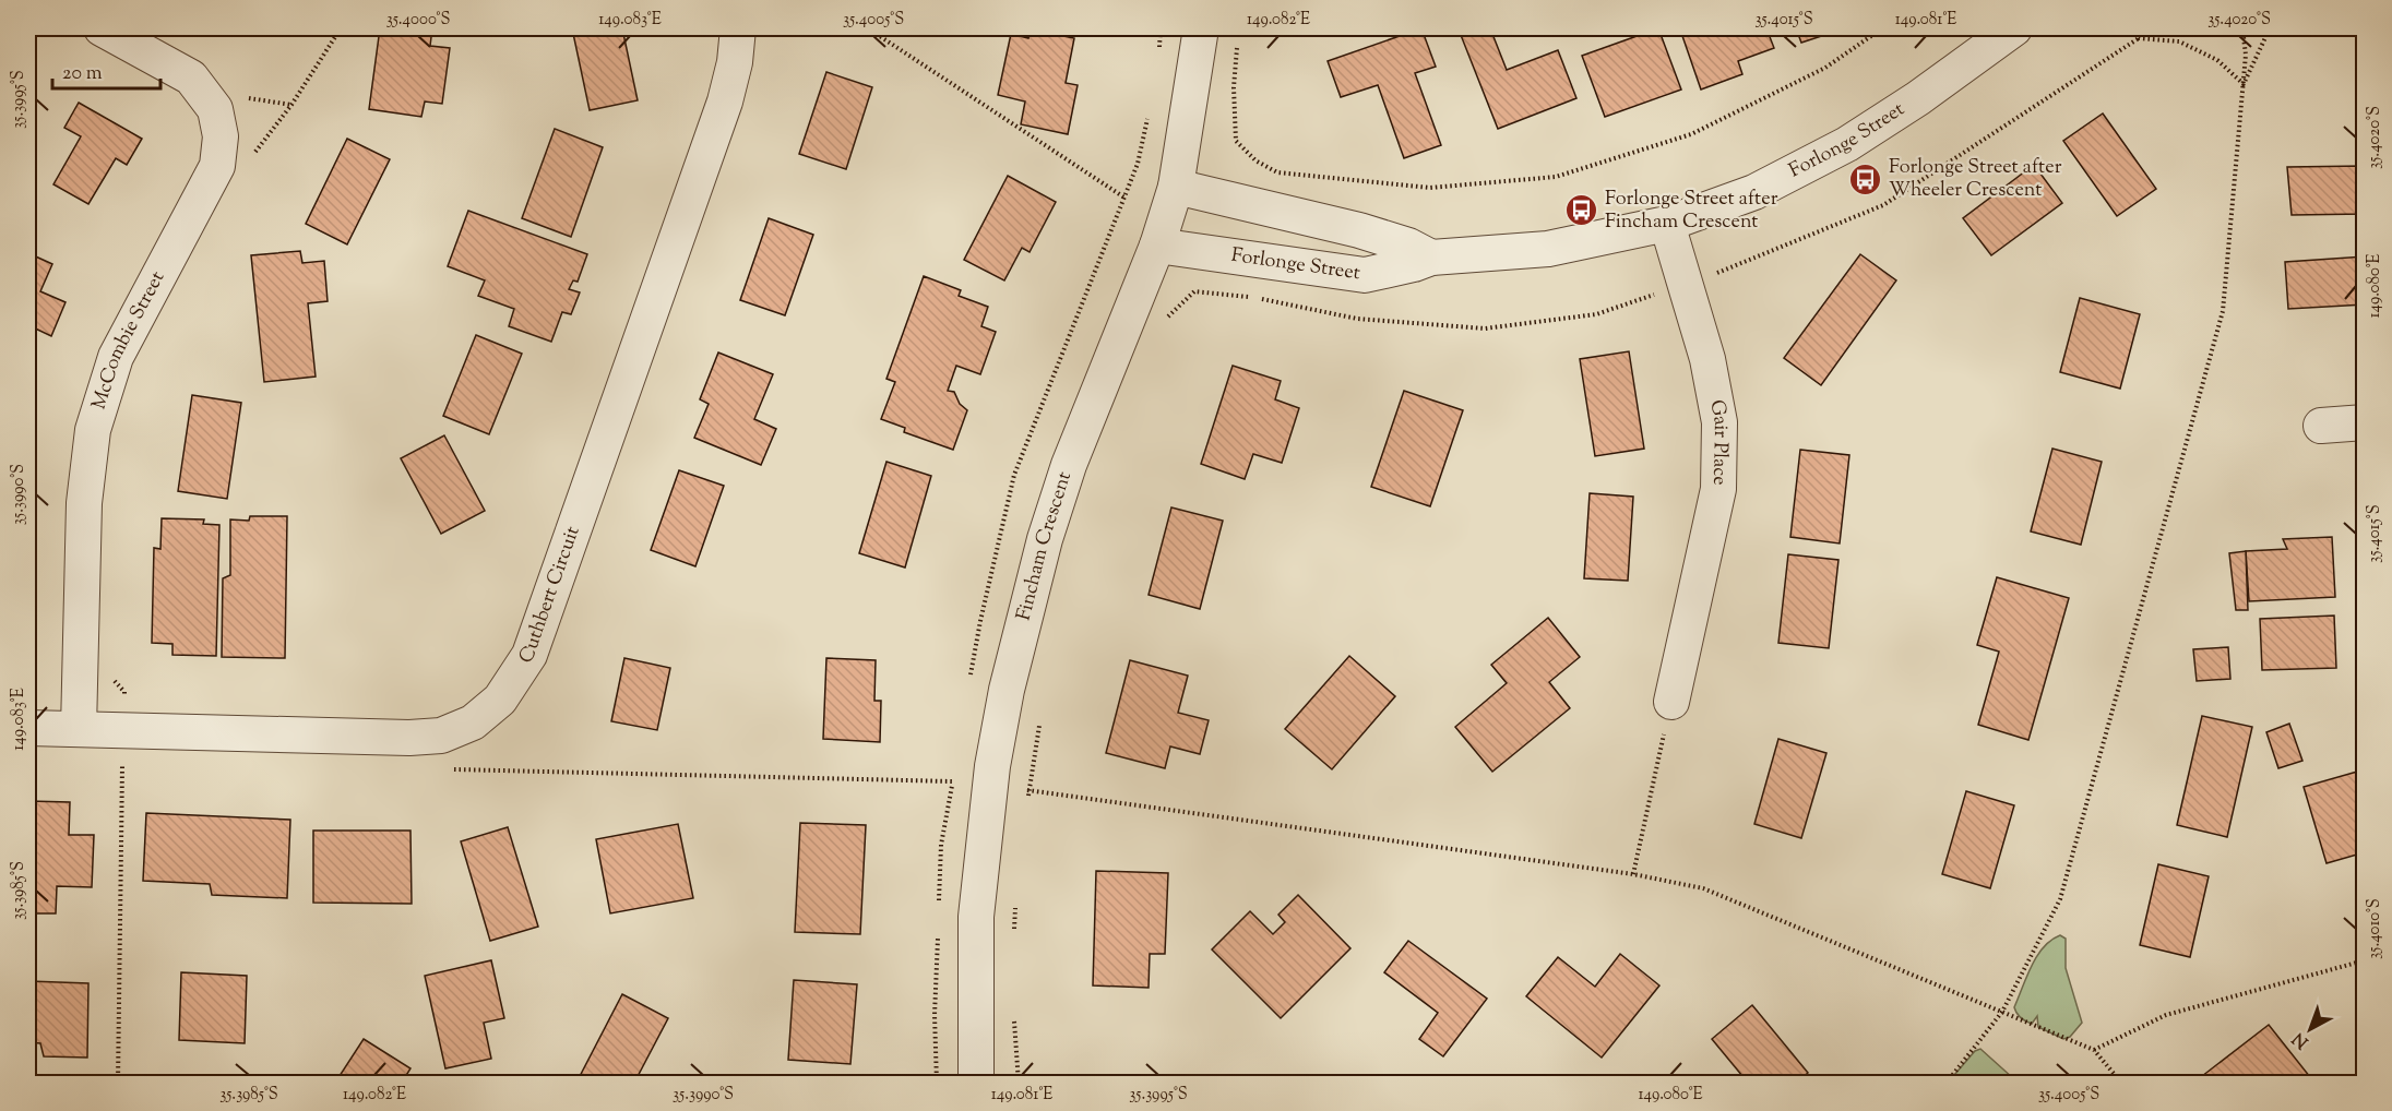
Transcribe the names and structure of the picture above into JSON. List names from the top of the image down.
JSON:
{
  "streets": {
    "street": [
      "Forlonge Street",
      "McCombie Street",
      "Gair Place",
      "Fincham Crescent",
      "Cuthbert Circuit"
    ]
  },
  "crossings": [
    ["Forlonge Street", "Gair Place"],
    ["Forlonge Street", "Fincham Crescent"],
    ["McCombie Street", "Cuthbert Circuit"]
  ],
  "places": {
    "bus stop": ["Forlonge Street after Wheeler Crescent", "Forlonge Street after Fincham Crescent"]
  },
  "scale_bar": "20 m",
  "north": "bottom left",
  "coordinates": [
    "35.4000°S",
    "149.083°E",
    "35.4005°S",
    "149.082°E",
    "35.4015°S",
    "149.081°E",
    "35.4020°S",
    "35.3995°S",
    "149.080°E",
    "35.3990°S",
    "35.3985°S",
    "35.4010°S"
  ]
}
